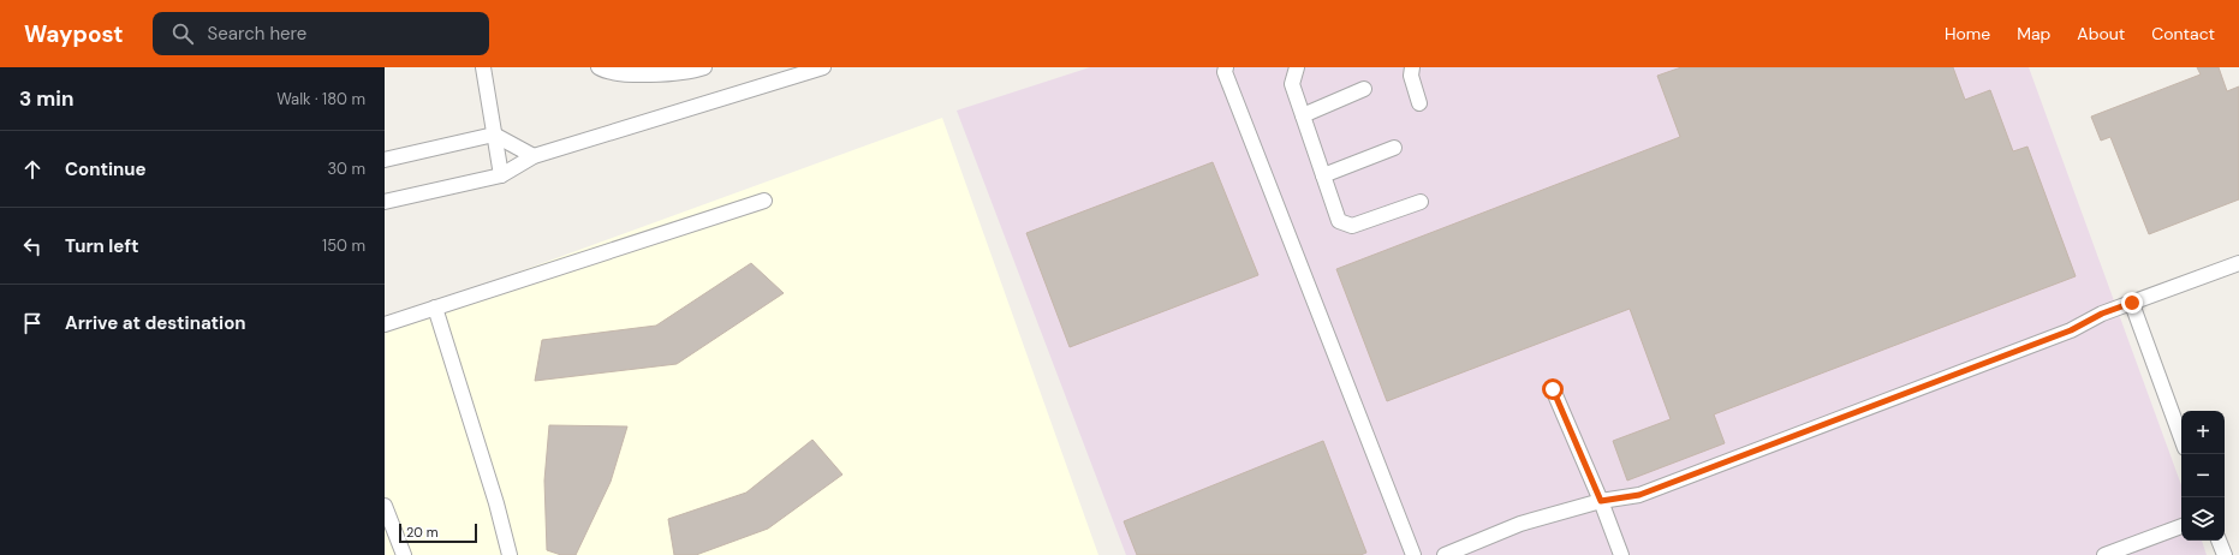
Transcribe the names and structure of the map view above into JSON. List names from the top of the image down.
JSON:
{
  "scale_bar": "20 m",
  "page": {
    "header": "Waypost",
    "search": "Search here",
    "nav": [
      "Home",
      "Map",
      "About",
      "Contact"
    ],
    "heading": ["3 min", "Walk · 180 m"],
    "list": [
      ["Continue", "30 m"],
      ["Turn left", "150 m"],
      "Arrive at destination"
    ],
    "map_buttons": ["+", "−"],
    "scale": "20 m"
  }
}
